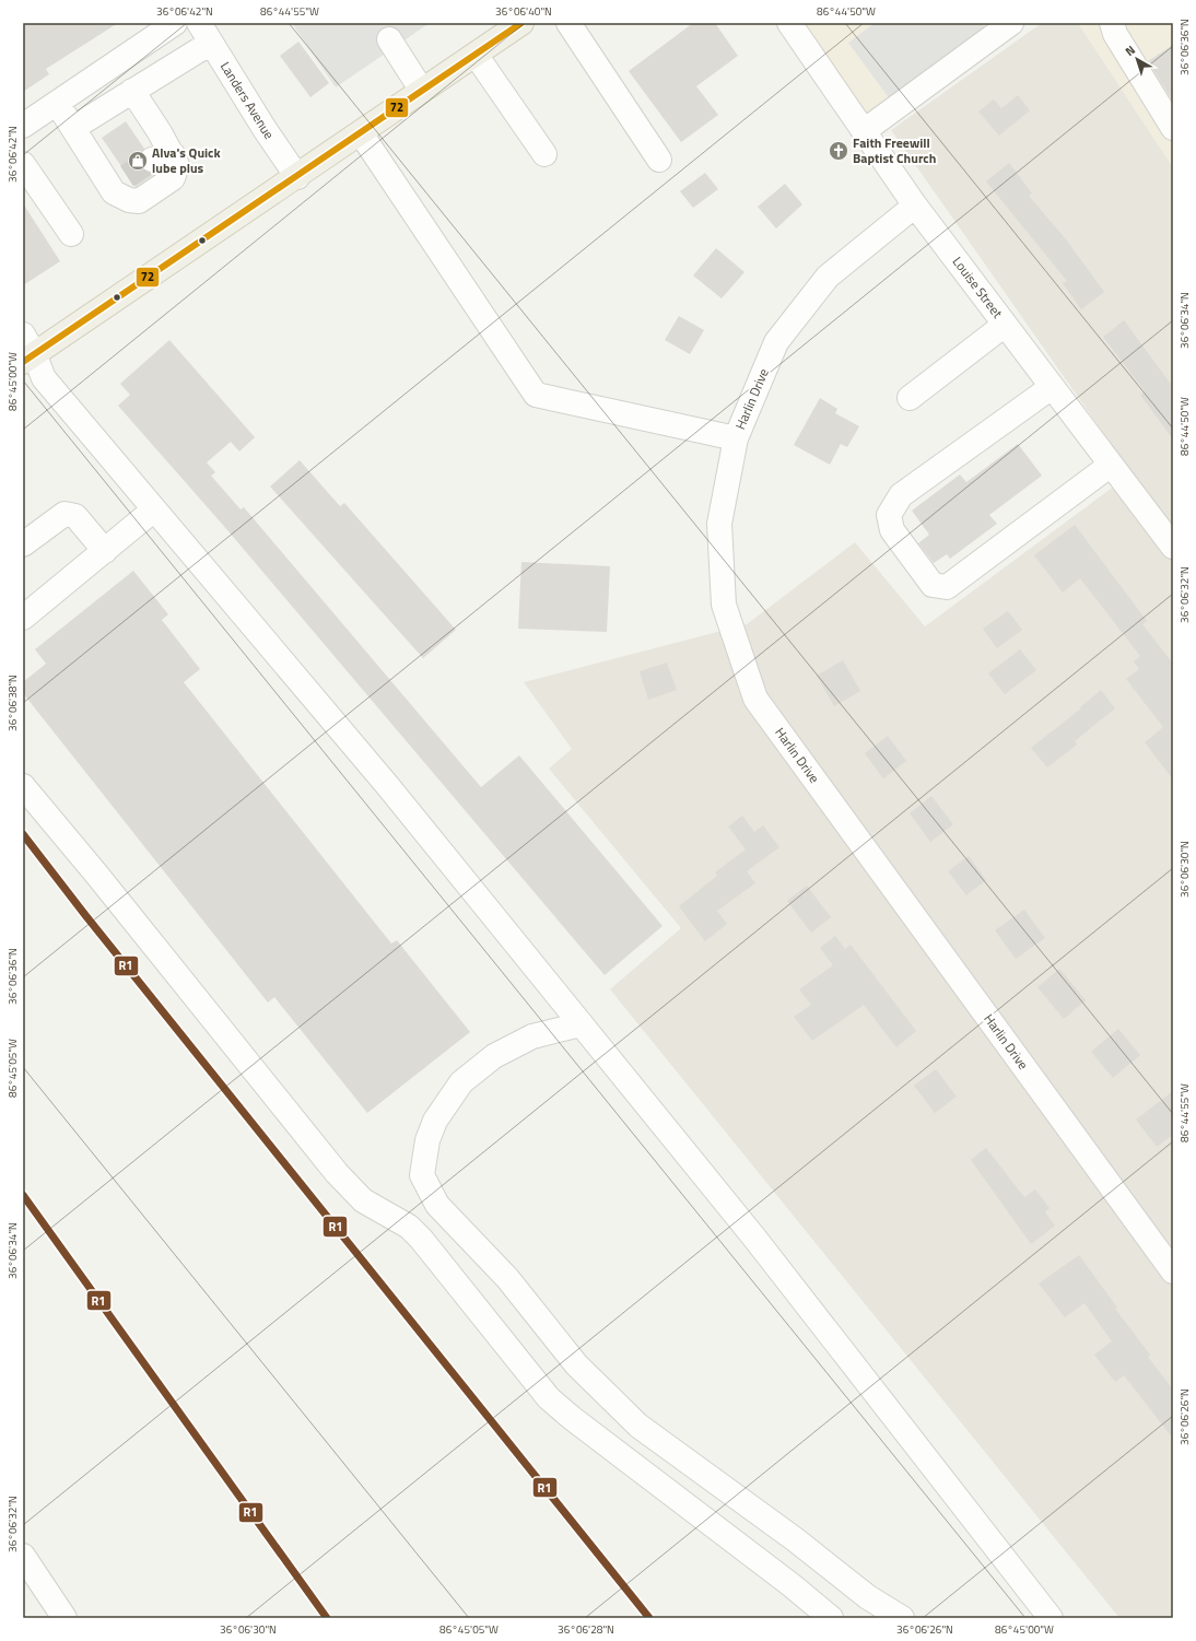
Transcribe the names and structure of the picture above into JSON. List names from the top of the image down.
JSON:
{
  "streets": {
    "street": ["Landers Avenue", "Louise Street", "Harlin Drive"]
  },
  "crossings": [
    ["Louise Street", "Harlin Drive"]
  ],
  "places": {
    "church": ["Faith Freewill Baptist Church"],
    "shop": ["Alva's Quick lube plus"]
  },
  "lines": ["transit line 72", "transit line R1"],
  "north": "top left",
  "coordinates": [
    "36°06'42\"N",
    "86°44'55\"W",
    "36°06'40\"N",
    "86°44'50\"W",
    "36°06'36\"N",
    "36°06'34\"N",
    "86°45'00\"W",
    "36°06'32\"N",
    "36°06'38\"N",
    "36°06'30\"N",
    "86°45'05\"W",
    "36°06'26\"N",
    "36°06'28\"N"
  ]
}
